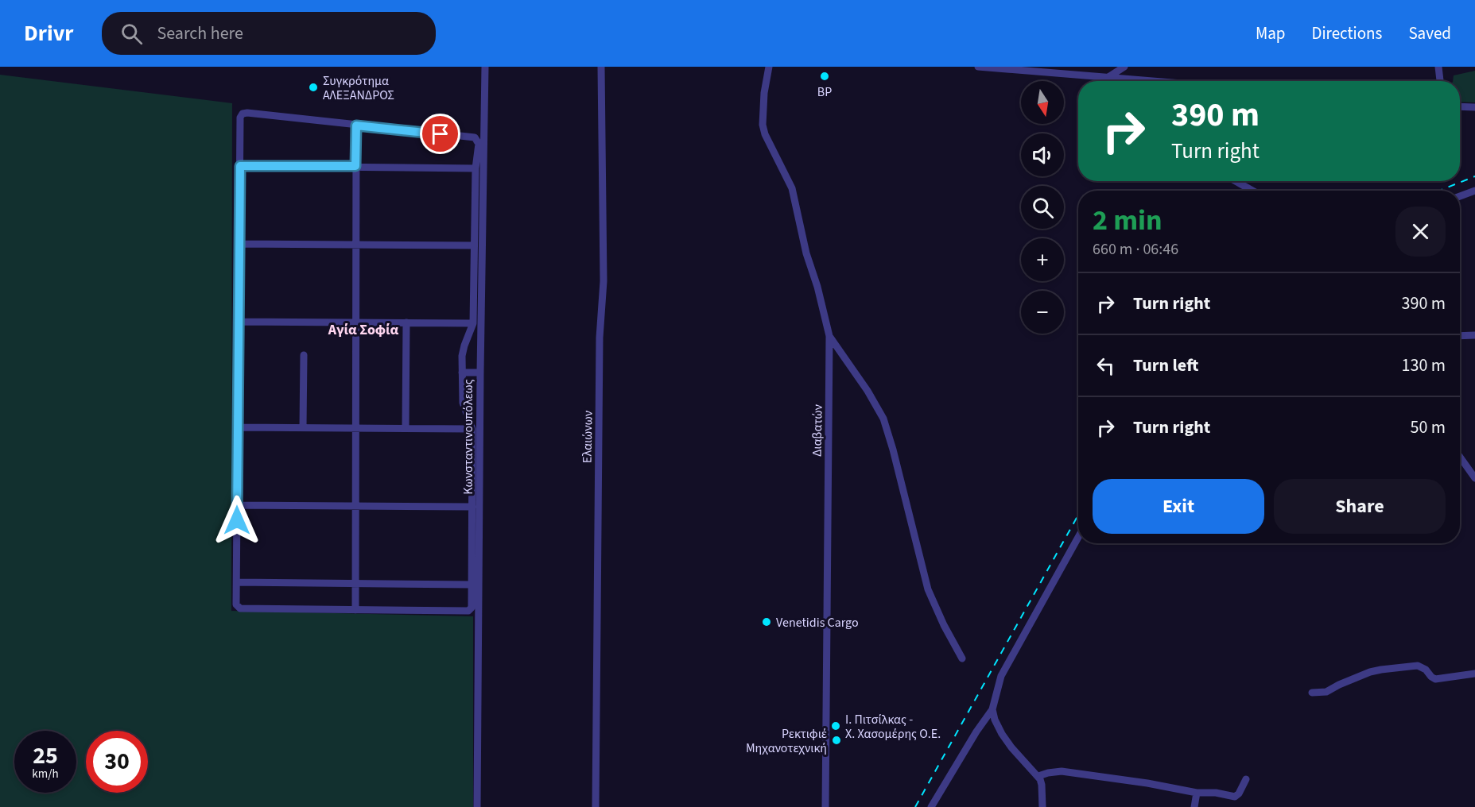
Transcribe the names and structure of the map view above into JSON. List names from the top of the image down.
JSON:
{
  "streets": {
    "street": ["Διαβατών", "Κωνσταντινουπόλεως", "Ελαιώνων"]
  },
  "districts": ["Αγία Σοφία"],
  "places": [
    "BP",
    "Συγκρότημα ΑΛΕΞΑΝΔΡΟΣ",
    "Venetidis Cargo",
    "Ι. Πιτσίλκας - Χ. Χασομέρης Ο.Ε.",
    "Ρεκτιφιέ Μηχανοτεχνική"
  ],
  "north": "bottom",
  "page": {
    "header": "Drivr",
    "search": "Search here",
    "nav": ["Map", "Directions", "Saved"],
    "map_buttons": ["+", "−"],
    "turn": ["390 m", "Turn right"],
    "heading": ["2 min", "660 m · 06:46"],
    "list": [
      {
        "name": "Turn right",
        "value": "390 m"
      },
      {
        "name": "Turn left",
        "value": "130 m"
      },
      {
        "name": "Turn right",
        "value": "50 m"
      }
    ],
    "buttons": ["Exit", "Share"],
    "speed": "25 km/h",
    "limit": "30"
  }
}
